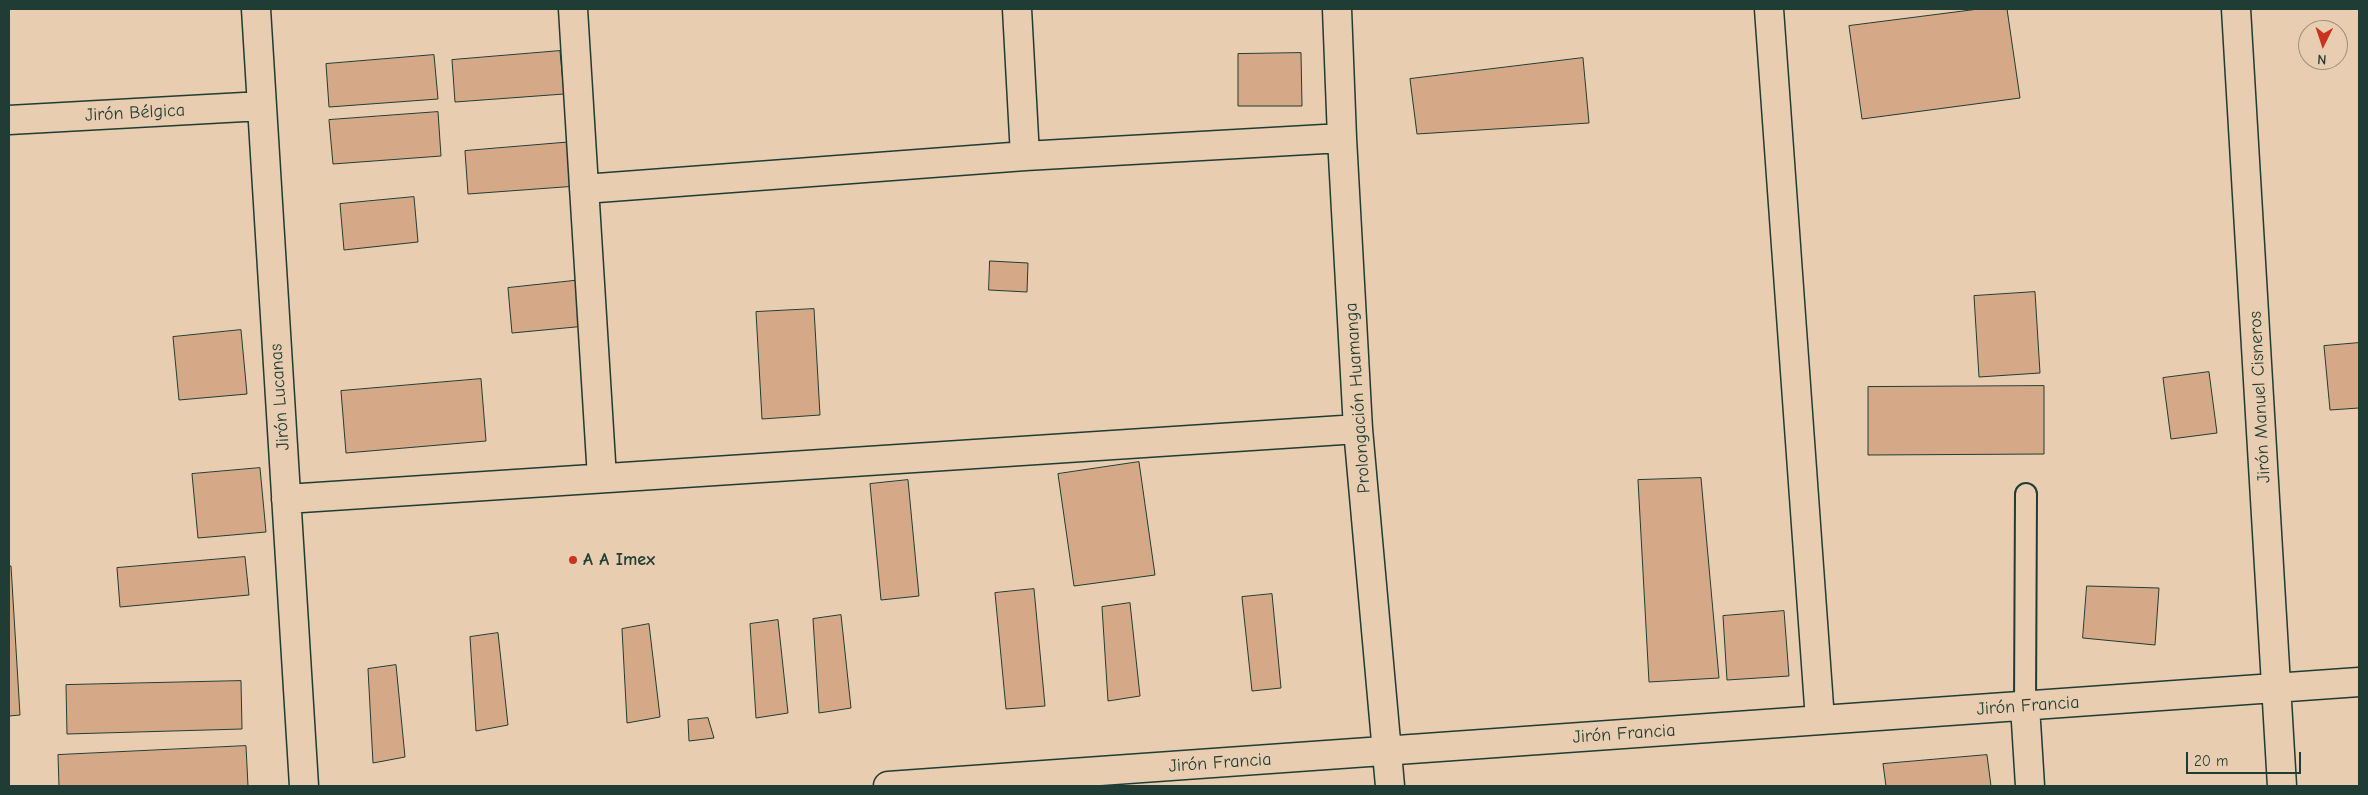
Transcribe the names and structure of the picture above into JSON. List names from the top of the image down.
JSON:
{
  "streets": {
    "street": [
      "Jirón Bélgica",
      "Jirón Lucanas",
      "Jirón Manuel Cisneros",
      "Prolongación Huamanga",
      "Jirón Francia"
    ]
  },
  "crossings": [
    ["Jirón Bélgica", "Jirón Lucanas"],
    ["Jirón Manuel Cisneros", "Jirón Francia"],
    ["Prolongación Huamanga", "Jirón Francia"]
  ],
  "places": ["A A Imex"],
  "scale_bar": "20 m",
  "north": "bottom"
}
